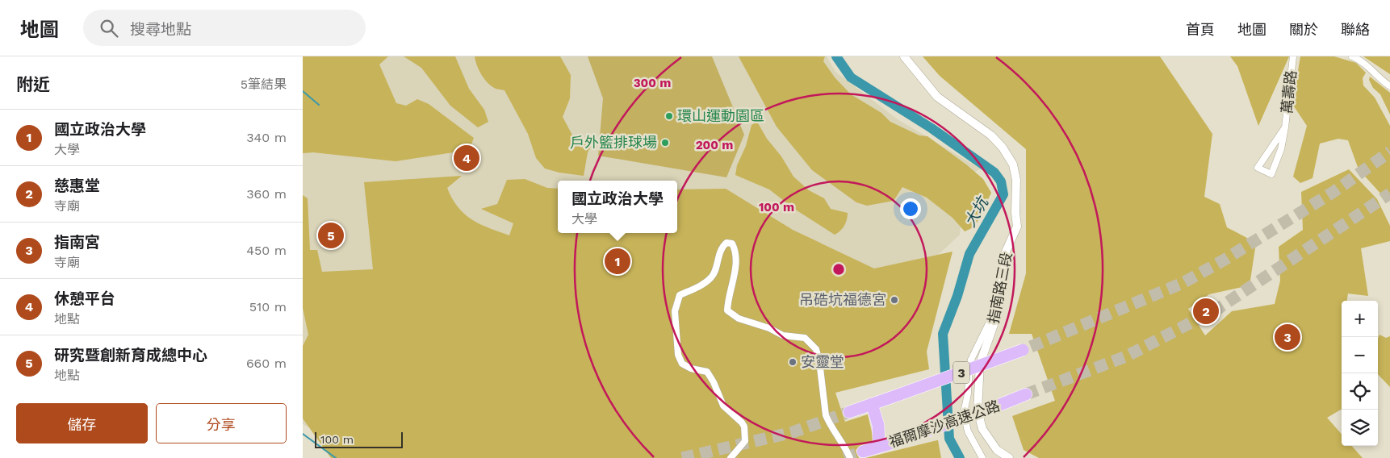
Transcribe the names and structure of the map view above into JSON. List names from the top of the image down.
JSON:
{
  "streets": {
    "highway": ["3", "福爾摩沙高速公路"],
    "street": ["萬壽路", "指南路三段"]
  },
  "water": ["大坑"],
  "places": [
    "環山運動園區",
    "戶外籃排球場",
    "吊硞坑福德宮",
    "安靈堂"
  ],
  "scale_bar": "100 m",
  "page": {
    "header": "地圖",
    "search": "搜尋地點",
    "nav": [
      "首頁",
      "地圖",
      "關於",
      "聯絡"
    ],
    "heading": ["附近", "5筆結果"],
    "list": [
      {
        "mark": "1",
        "name": "國立政治大學",
        "note": "大學",
        "value": "340 m"
      },
      {
        "mark": "2",
        "name": "慈惠堂",
        "note": "寺廟",
        "value": "360 m"
      },
      {
        "mark": "3",
        "name": "指南宮",
        "note": "寺廟",
        "value": "450 m"
      },
      {
        "mark": "4",
        "name": "休憩平台",
        "note": "地點",
        "value": "510 m"
      },
      {
        "mark": "5",
        "name": "研究暨創新育成總中心",
        "note": "地點",
        "value": "660 m"
      }
    ],
    "pins": [
      "4",
      "5",
      "1",
      "2",
      "3"
    ],
    "popup": ["國立政治大學", "大學"],
    "map_buttons": ["+", "−"],
    "buttons": ["儲存", "分享"],
    "scale": "100 m"
  },
  "rings": ["300 m", "200 m", "100 m"]
}
